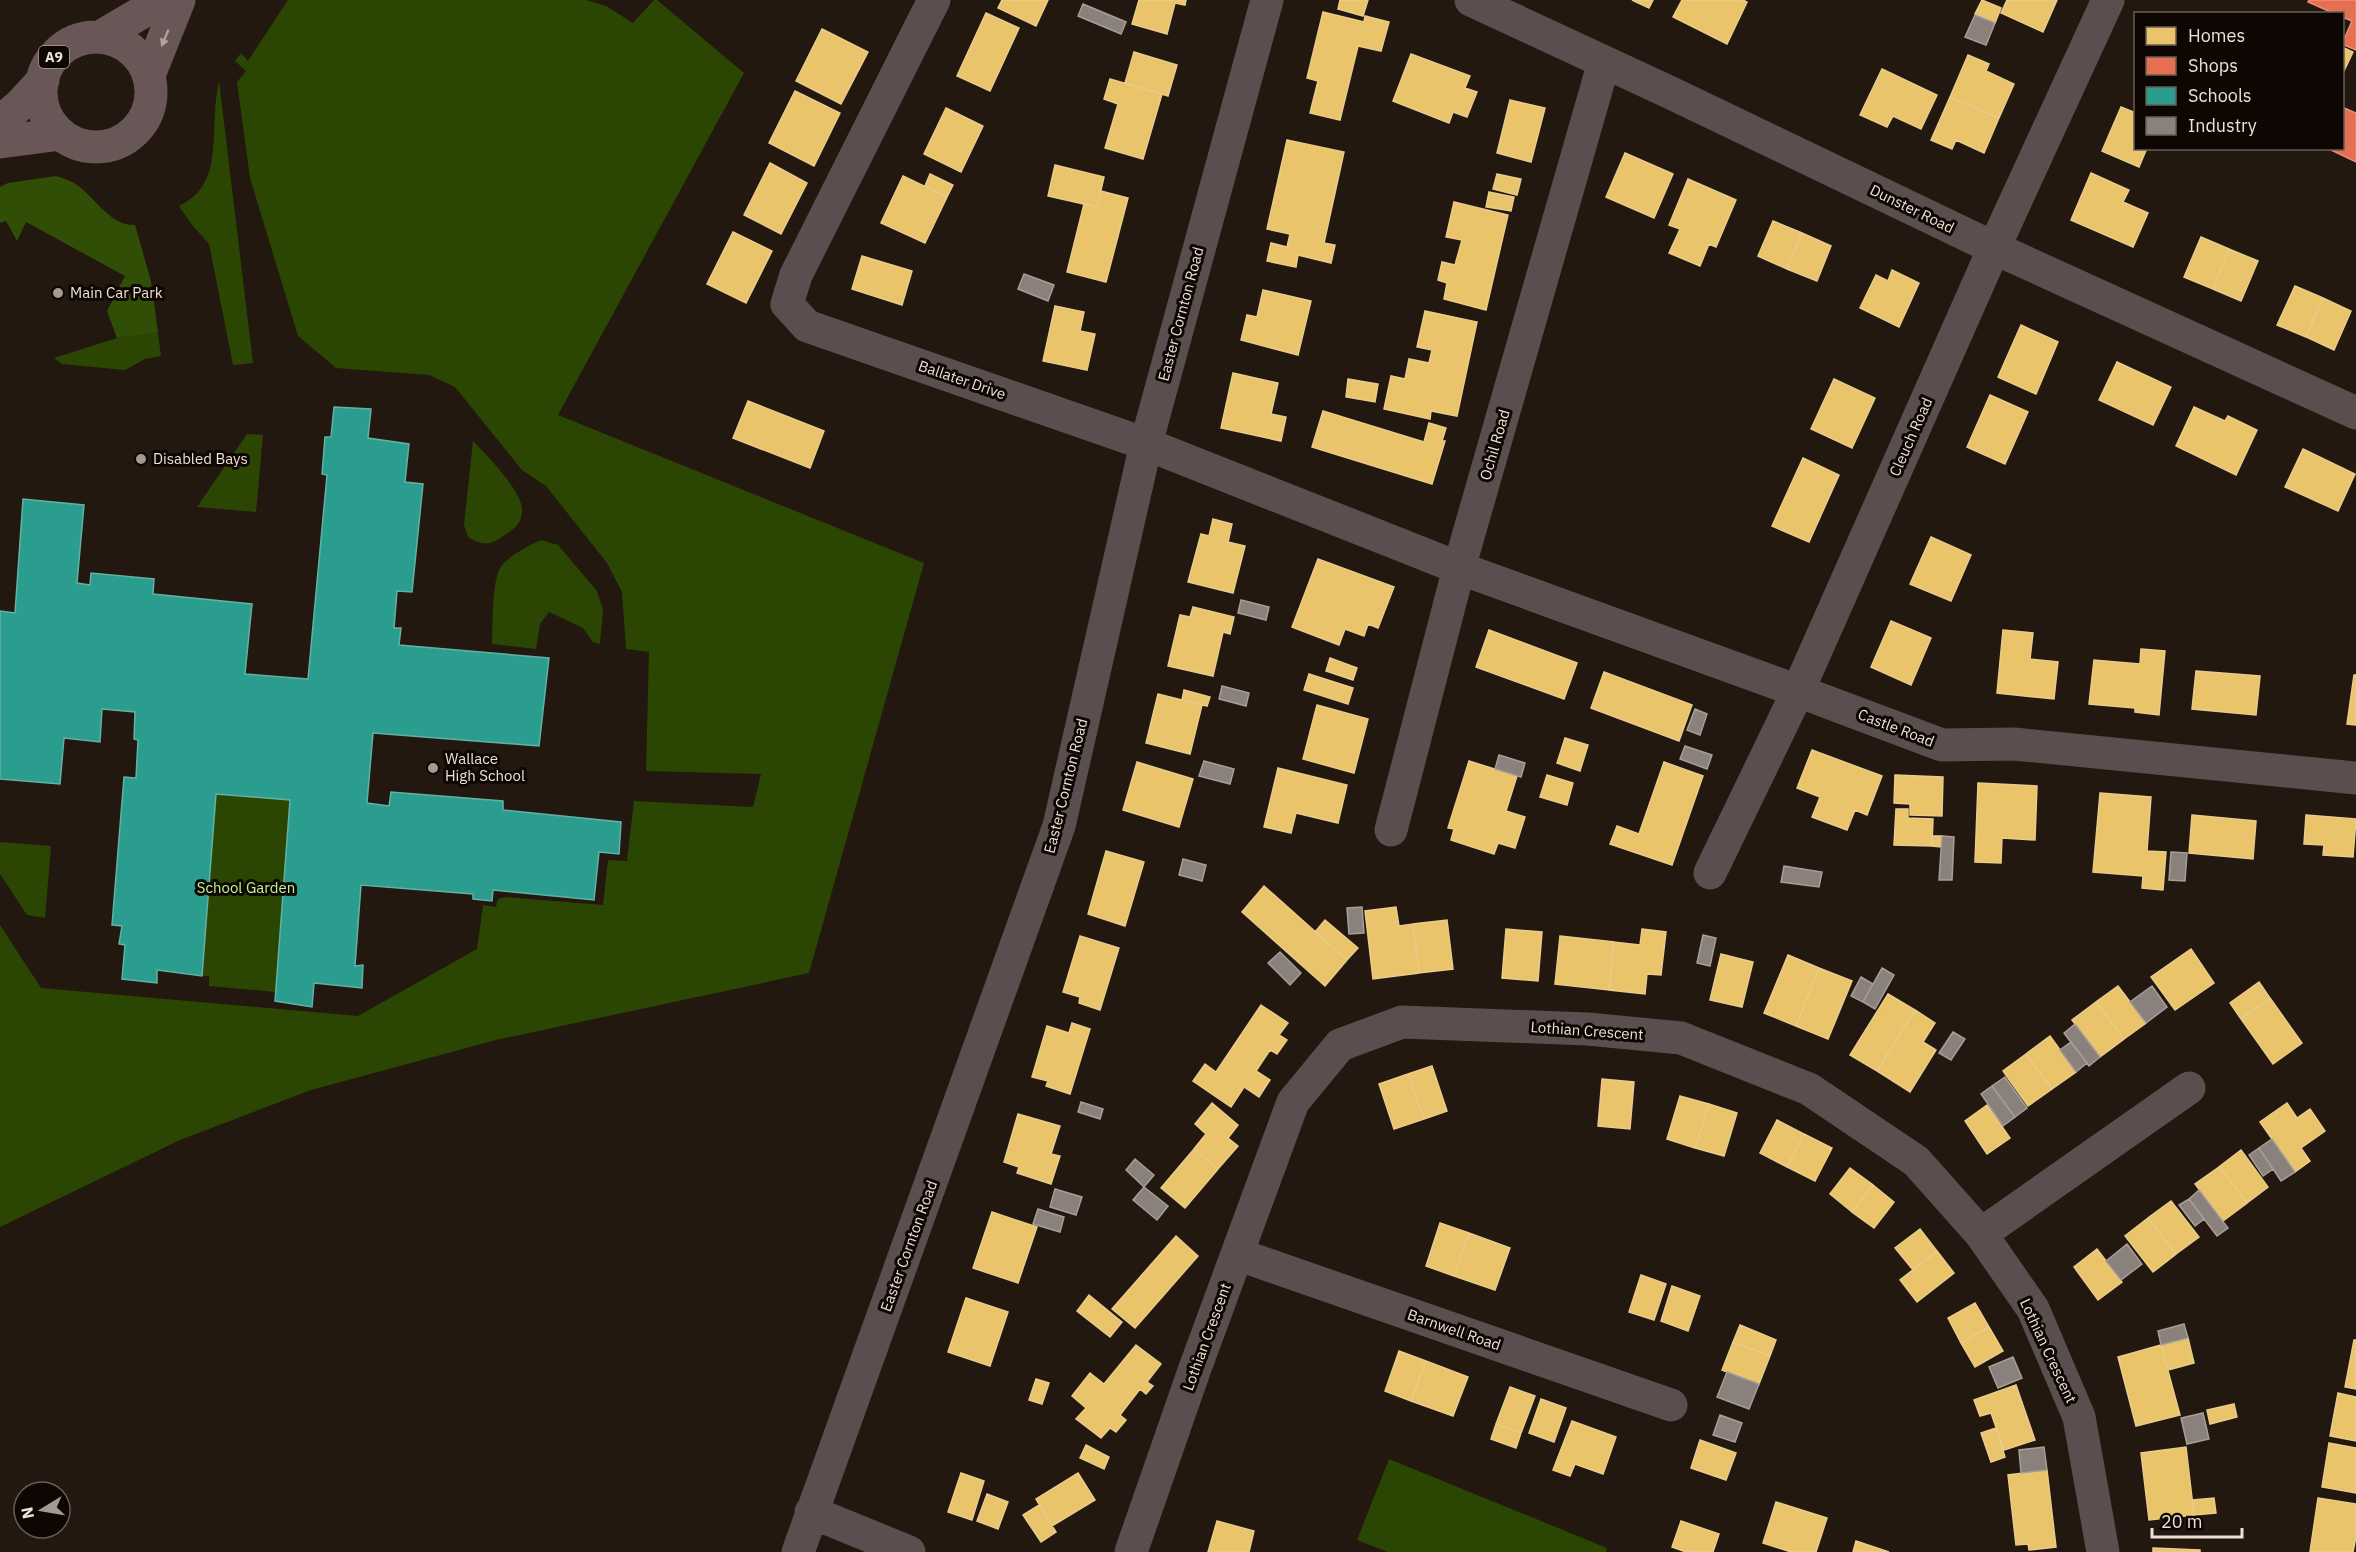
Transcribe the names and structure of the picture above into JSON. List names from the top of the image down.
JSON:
{
  "streets": {
    "main road": ["A9"],
    "street": [
      "Dunster Road",
      "Easter Cornton Road",
      "Ballater Drive",
      "Cleuch Road",
      "Ochil Road",
      "Castle Road",
      "Lothian Crescent",
      "Barnwell Road"
    ]
  },
  "crossings": [
    ["Dunster Road", "Cleuch Road"],
    ["Dunster Road", "Ochil Road"],
    ["Easter Cornton Road", "Ballater Drive"],
    ["Ballater Drive", "Ochil Road"],
    ["Ballater Drive", "Castle Road"],
    ["Cleuch Road", "Castle Road"],
    ["Ochil Road", "Castle Road"],
    ["Lothian Crescent", "Barnwell Road"]
  ],
  "parks": ["School Garden"],
  "places": ["Main Car Park", "Disabled Bays", "Wallace High School"],
  "legend": [
    "Homes",
    "Shops",
    "Schools",
    "Industry"
  ],
  "scale_bar": "20 m",
  "north": "left"
}
